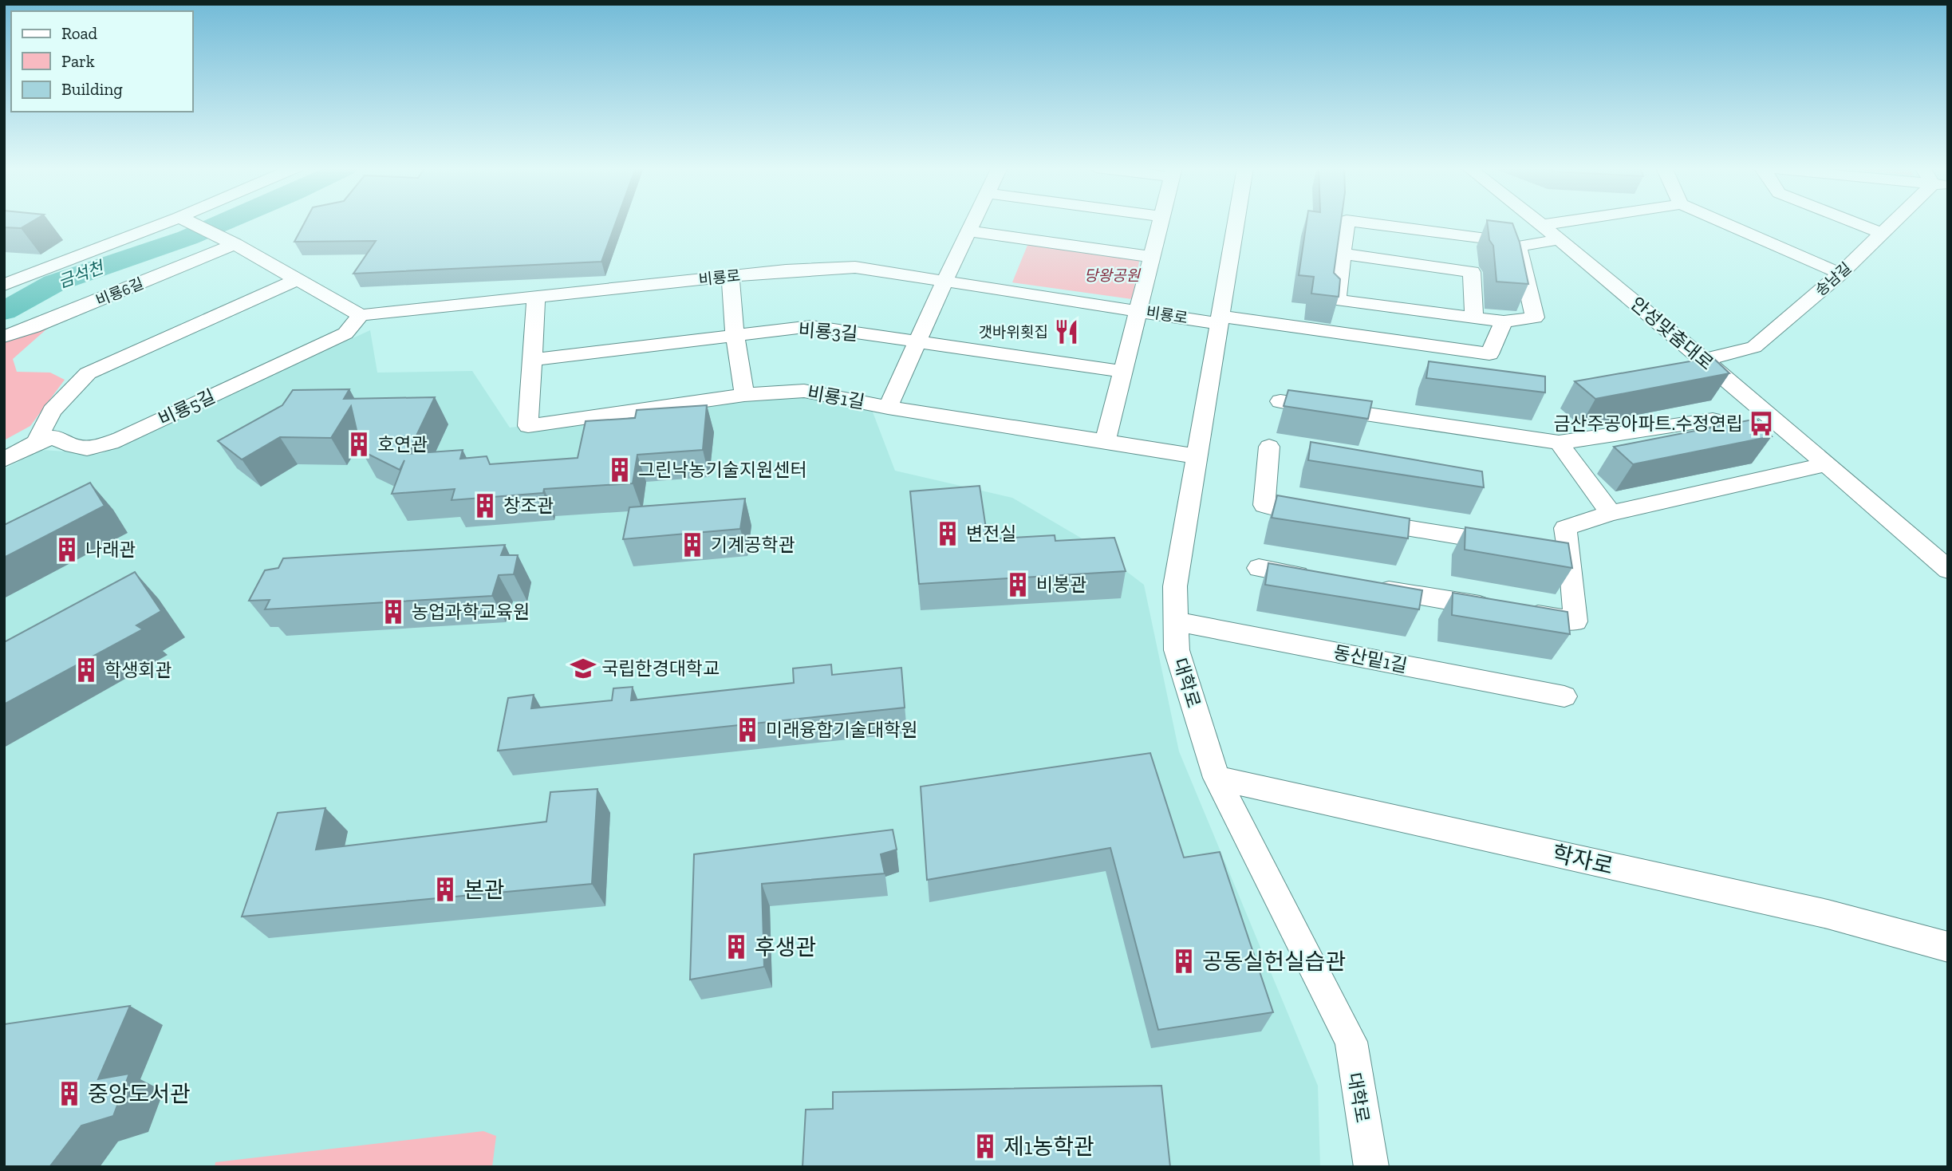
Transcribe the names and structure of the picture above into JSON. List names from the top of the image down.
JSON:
{
  "streets": {
    "street": [
      "비룡로",
      "송남길",
      "비룡6길",
      "비룡3길",
      "안성맞춤대로",
      "비룡1길",
      "비룡5길",
      "동산밑1길",
      "대학로",
      "학자로"
    ]
  },
  "crossings": [
    ["비룡로", "비룡1길"],
    ["비룡로", "비룡5길"],
    ["비룡로", "대학로"],
    ["송남길", "안성맞춤대로"],
    ["비룡3길", "비룡1길"],
    ["비룡1길", "대학로"],
    ["동산밑1길", "대학로"],
    ["대학로", "학자로"]
  ],
  "water": ["금석천"],
  "parks": ["당왕공원"],
  "places": {
    "restaurant": ["갯바위횟집"],
    "bus stop": ["금산주공아파트.수정연립"],
    "building": [
      "호연관",
      "그린낙농기술지원센터",
      "창조관",
      "변전실",
      "기계공학관",
      "나래관",
      "비봉관",
      "농업과학교육원",
      "학생회관",
      "미래융합기술대학원",
      "본관",
      "후생관",
      "공동실헌실습관",
      "중앙도서관",
      "제1농학관"
    ],
    "school or university": ["국립한경대학교"]
  },
  "legend": ["Road", "Park", "Building"]
}
